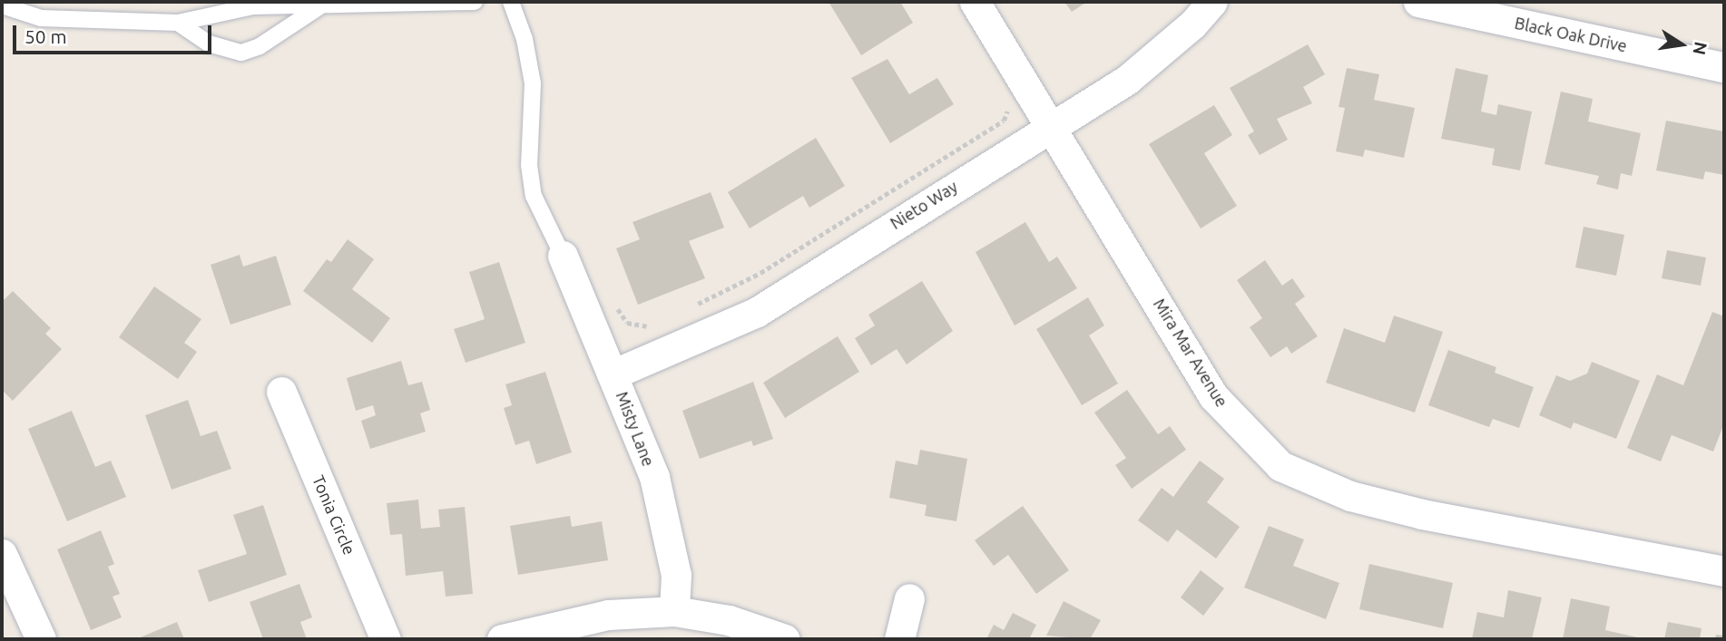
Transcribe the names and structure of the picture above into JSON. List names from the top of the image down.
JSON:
{
  "streets": {
    "street": [
      "Black Oak Drive",
      "Nieto Way",
      "Mira Mar Avenue",
      "Misty Lane",
      "Tonia Circle"
    ]
  },
  "crossings": [
    ["Nieto Way", "Mira Mar Avenue"],
    ["Nieto Way", "Misty Lane"]
  ],
  "scale_bar": "50 m",
  "north": "right"
}
